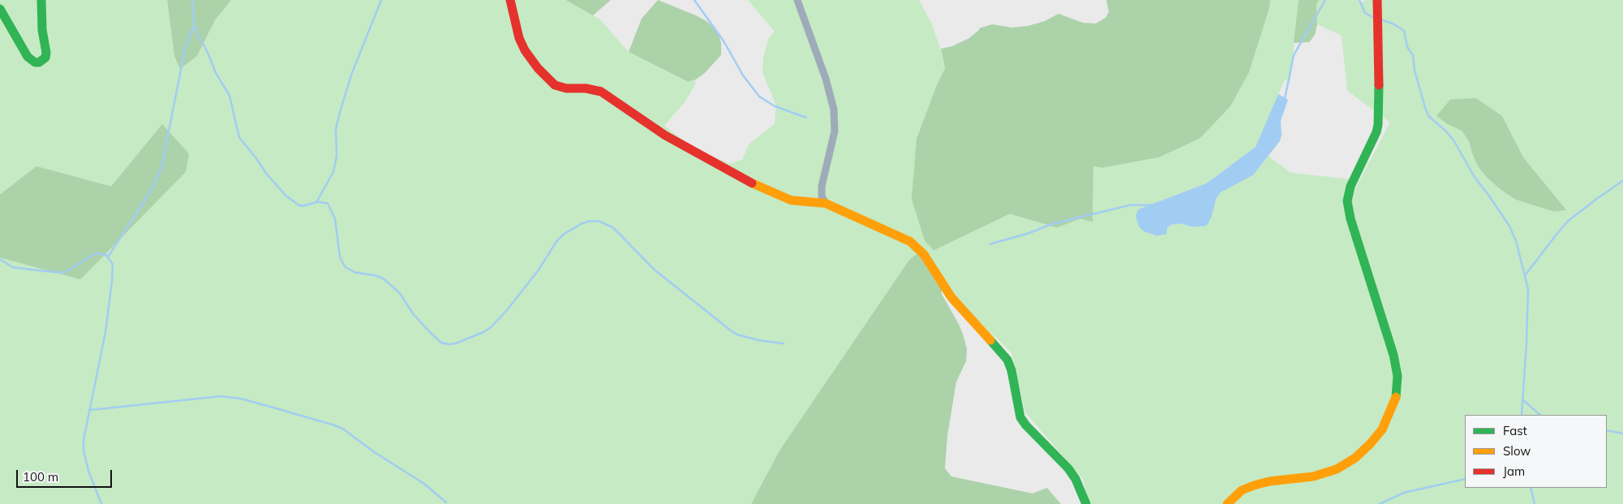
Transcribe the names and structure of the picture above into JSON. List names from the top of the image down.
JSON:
{
  "legend": ["Fast", "Slow", "Jam"],
  "scale_bar": "100 m"
}
